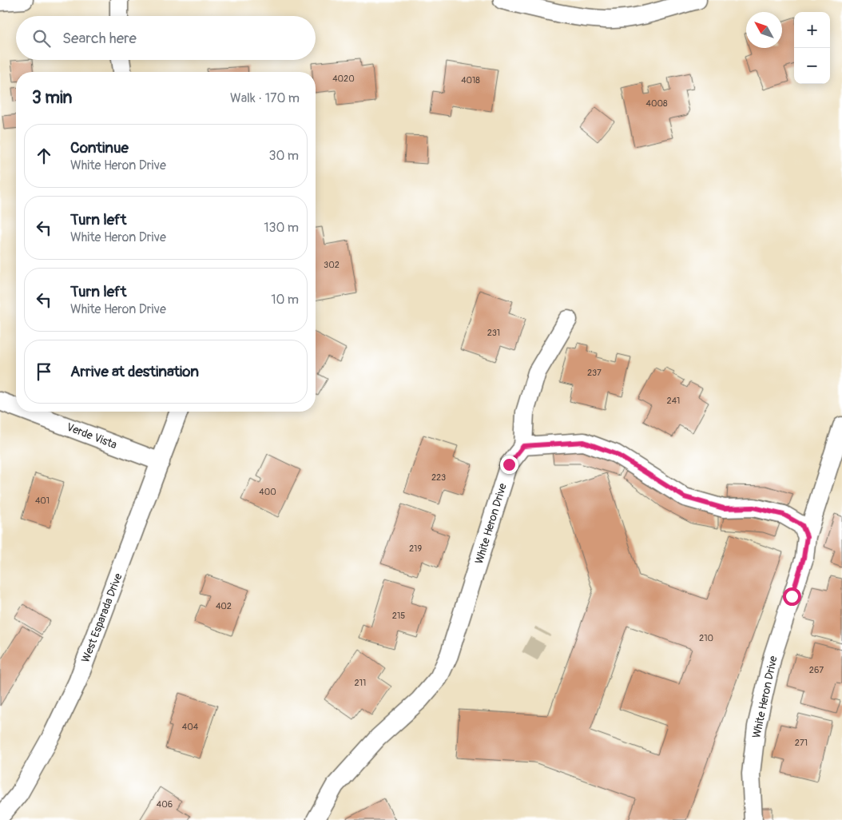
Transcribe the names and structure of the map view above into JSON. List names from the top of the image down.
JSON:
{
  "streets": {
    "street": ["Verde Vista", "White Heron Drive", "West Esparada Drive"]
  },
  "crossings": [
    ["Verde Vista", "West Esparada Drive"]
  ],
  "house_numbers": [
    "4020",
    "4018",
    "4008",
    "302",
    "231",
    "237",
    "241",
    "223",
    "400",
    "401",
    "219",
    "402",
    "215",
    "210",
    "267",
    "211",
    "404",
    "271",
    "406"
  ],
  "north": "top left",
  "page": {
    "map_buttons": ["+", "−"],
    "search": "Search here",
    "heading": ["3 min", "Walk · 170 m"],
    "list": [
      ["Continue", "White Heron Drive", "30 m"],
      ["Turn left", "White Heron Drive", "130 m"],
      ["Turn left", "White Heron Drive", "10 m"],
      "Arrive at destination"
    ]
  }
}
